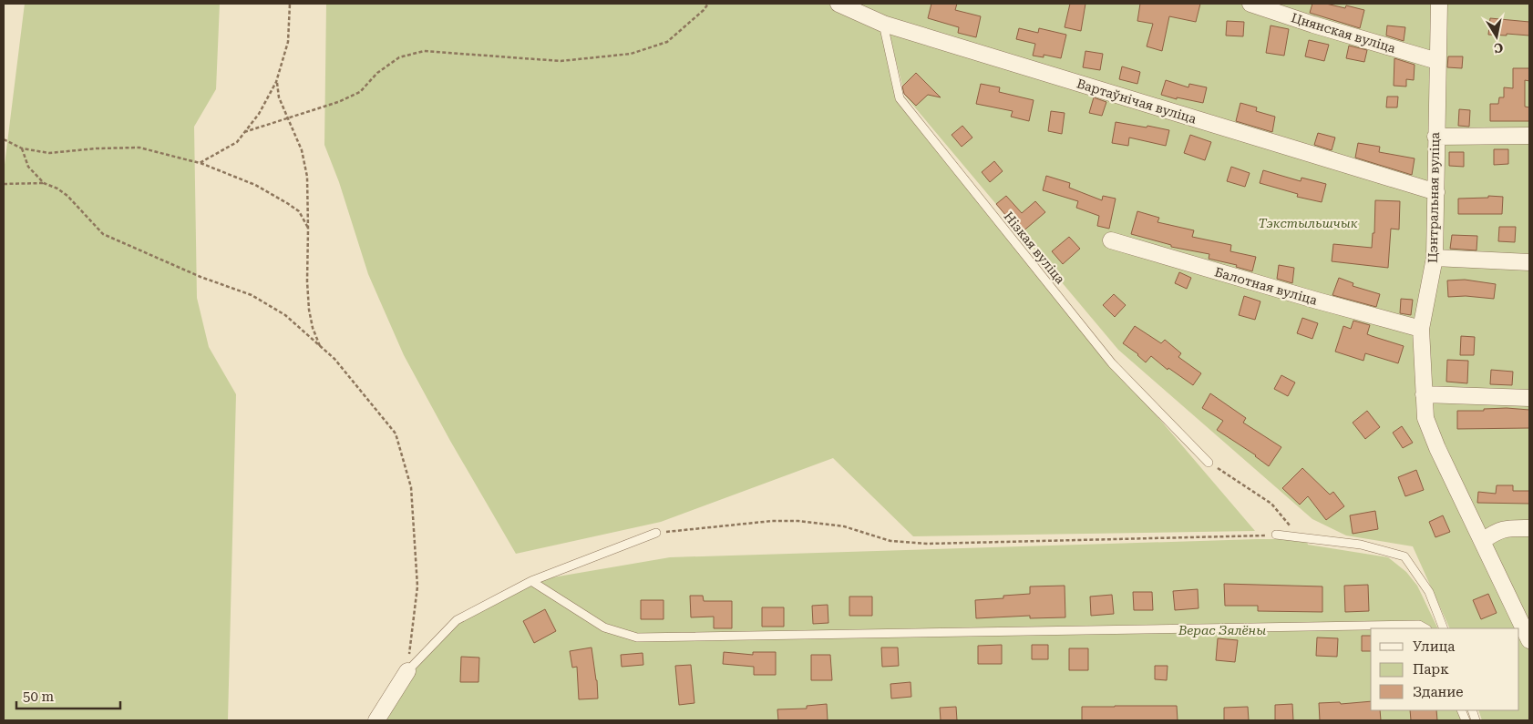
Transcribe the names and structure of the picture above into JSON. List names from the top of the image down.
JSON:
{
  "streets": {
    "street": [
      "Цнянская вуліца",
      "Вартаўнічая вуліца",
      "Цэнтральная вуліца",
      "Балотная вуліца"
    ],
    "lane": ["Нізкая вуліца"]
  },
  "crossings": [
    ["Цнянская вуліца", "Цэнтральная вуліца"],
    ["Вартаўнічая вуліца", "Цэнтральная вуліца"],
    ["Вартаўнічая вуліца", "Нізкая вуліца"],
    ["Цэнтральная вуліца", "Балотная вуліца"]
  ],
  "parks": ["Тэкстыльшчык", "Верас Зялёны"],
  "legend": ["Улица", "Парк", "Здание"],
  "scale_bar": "50 m",
  "north": "bottom"
}
